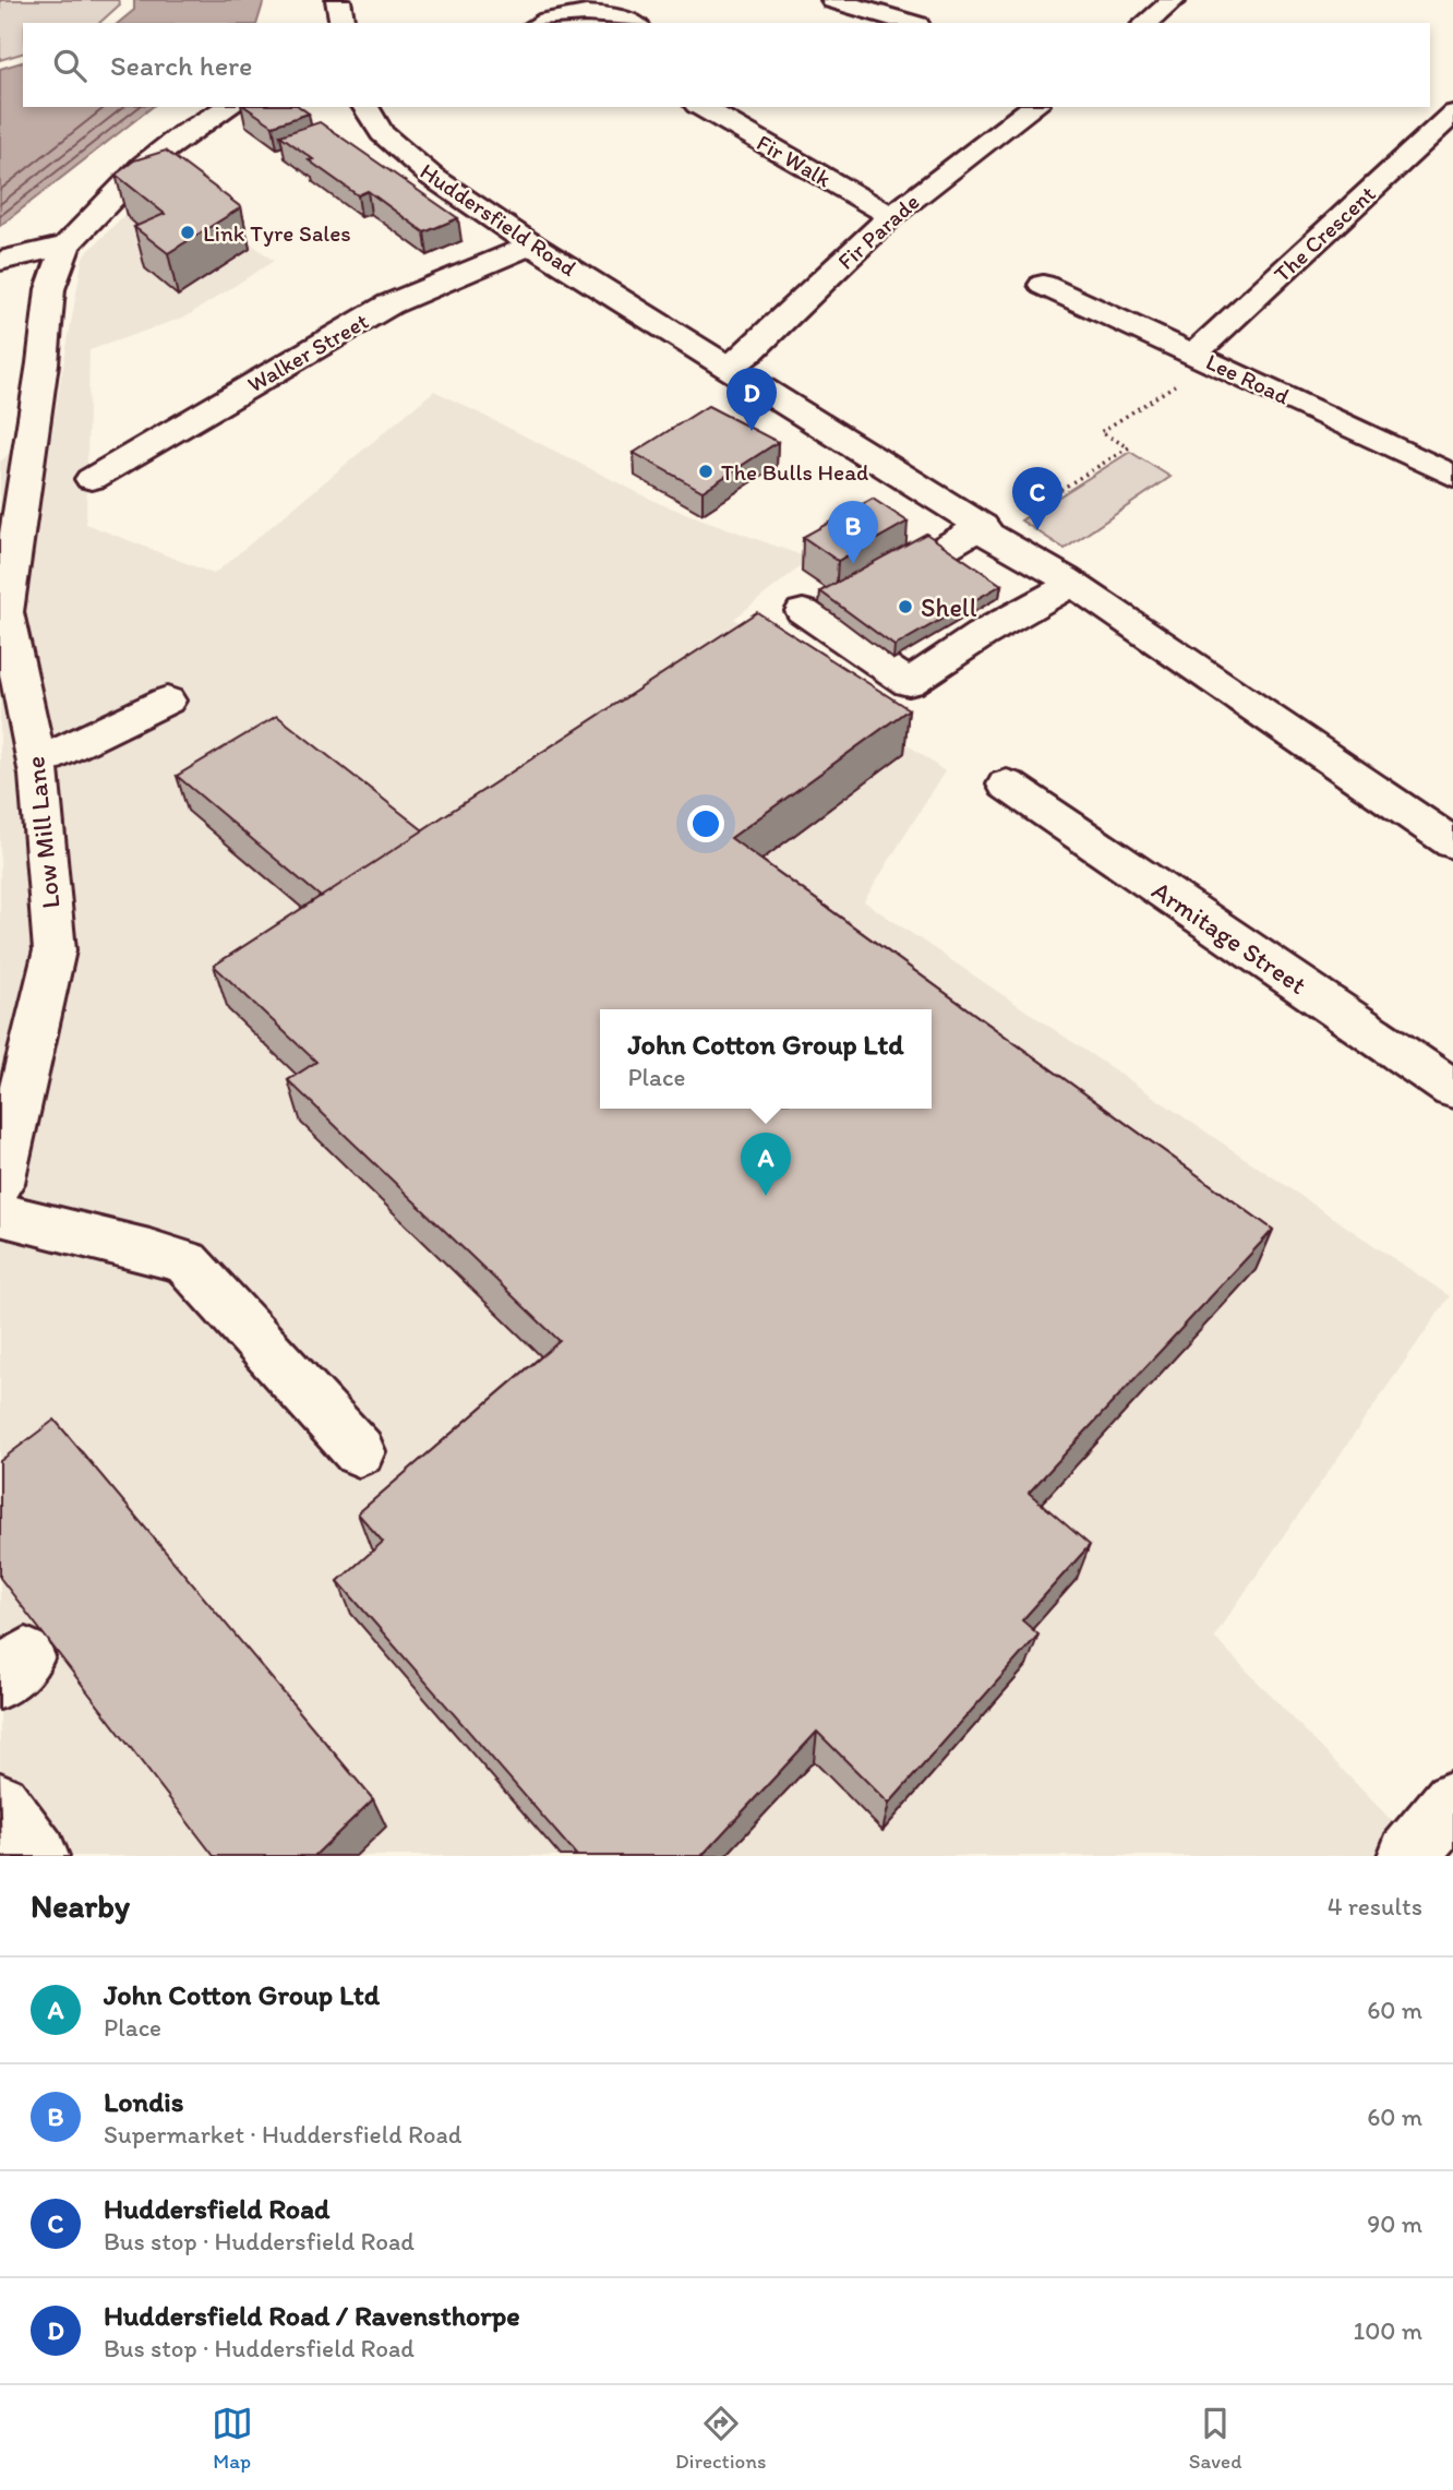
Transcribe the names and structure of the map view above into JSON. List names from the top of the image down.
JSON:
{
  "streets": {
    "main road": [
      "Fir Walk",
      "Huddersfield Road",
      "Fir Parade",
      "The Crescent",
      "Walker Street",
      "Lee Road",
      "Low Mill Lane",
      "Armitage Street"
    ]
  },
  "crossings": [
    ["Fir Walk", "Fir Parade"],
    ["Huddersfield Road", "Fir Parade"],
    ["Huddersfield Road", "Walker Street"],
    ["The Crescent", "Lee Road"]
  ],
  "places": ["Link Tyre Sales", "The Bulls Head", "Shell"],
  "page": {
    "search": "Search here",
    "pins": [
      "D",
      "C",
      "B",
      "A"
    ],
    "popup": ["John Cotton Group Ltd", "Place"],
    "heading": ["Nearby", "4 results"],
    "list": [
      {
        "mark": "A",
        "name": "John Cotton Group Ltd",
        "note": "Place",
        "value": "60 m"
      },
      {
        "mark": "B",
        "name": "Londis",
        "note": "Supermarket · Huddersfield Road",
        "value": "60 m"
      },
      {
        "mark": "C",
        "name": "Huddersfield Road",
        "note": "Bus stop · Huddersfield Road",
        "value": "90 m"
      },
      {
        "mark": "D",
        "name": "Huddersfield Road / Ravensthorpe",
        "note": "Bus stop · Huddersfield Road",
        "value": "100 m"
      }
    ],
    "nav": ["Map", "Directions", "Saved"]
  }
}
